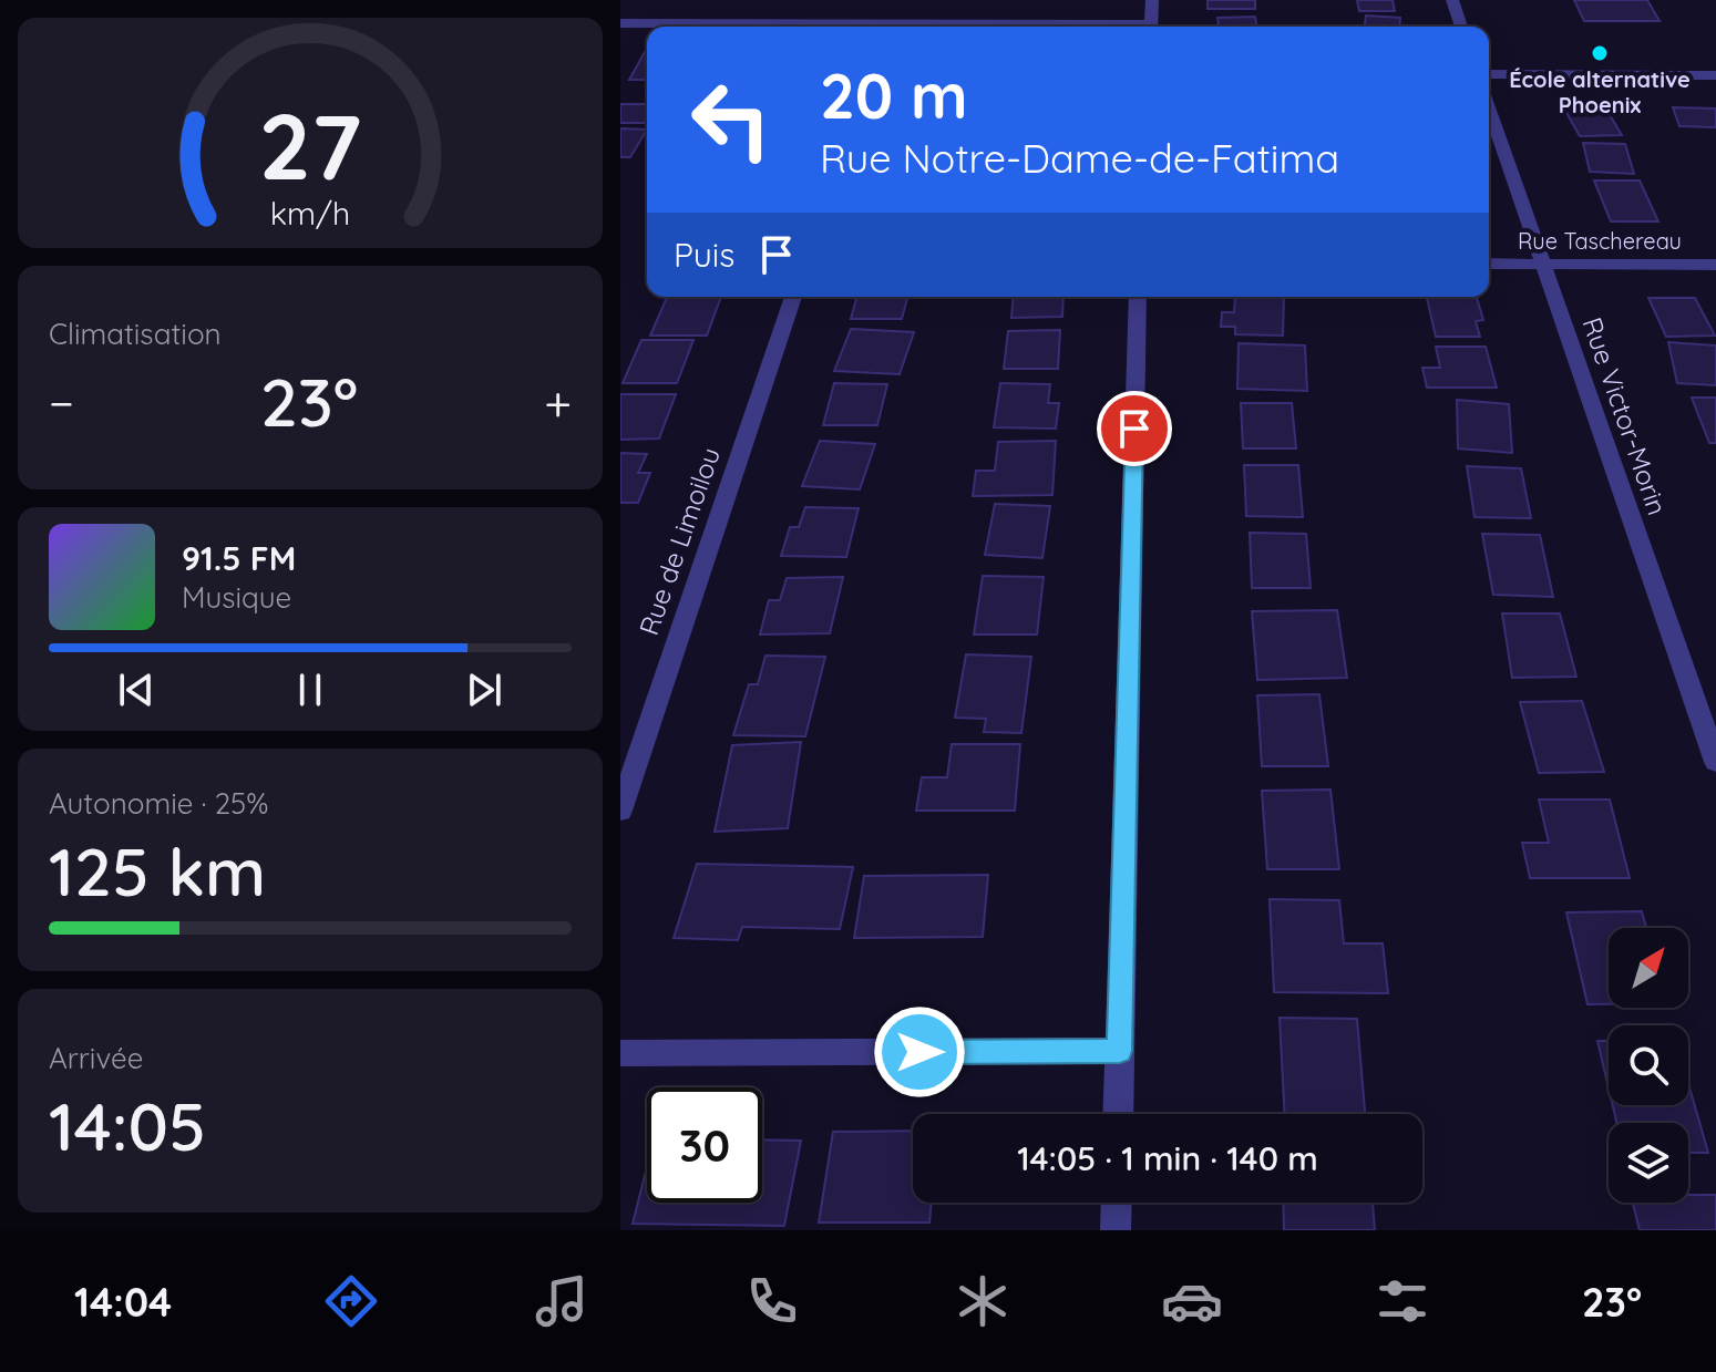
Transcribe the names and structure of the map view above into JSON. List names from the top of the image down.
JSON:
{
  "streets": {
    "street": ["Rue Taschereau", "Rue Victor-Morin", "Rue de Limoilou"]
  },
  "crossings": [
    ["Rue Taschereau", "Rue Victor-Morin"]
  ],
  "places": ["École alternative Phoenix"],
  "north": "top right",
  "page": {
    "turn": ["20 m", "Rue Notre-Dame-de-Fatima"],
    "then": "Puis",
    "tile": [
      "Climatisation",
      ["Autonomie · 25%", "125 km"],
      ["Arrivée", "14:05"]
    ],
    "heat": ["−", "23°", "+"],
    "song": ["91.5 FM", "Musique"],
    "limit": "30",
    "trip": "14:05 · 1 min · 140 m",
    "tabs": ["14:04", "23°"],
    "gauge": ["27", "km/h"]
  }
}
